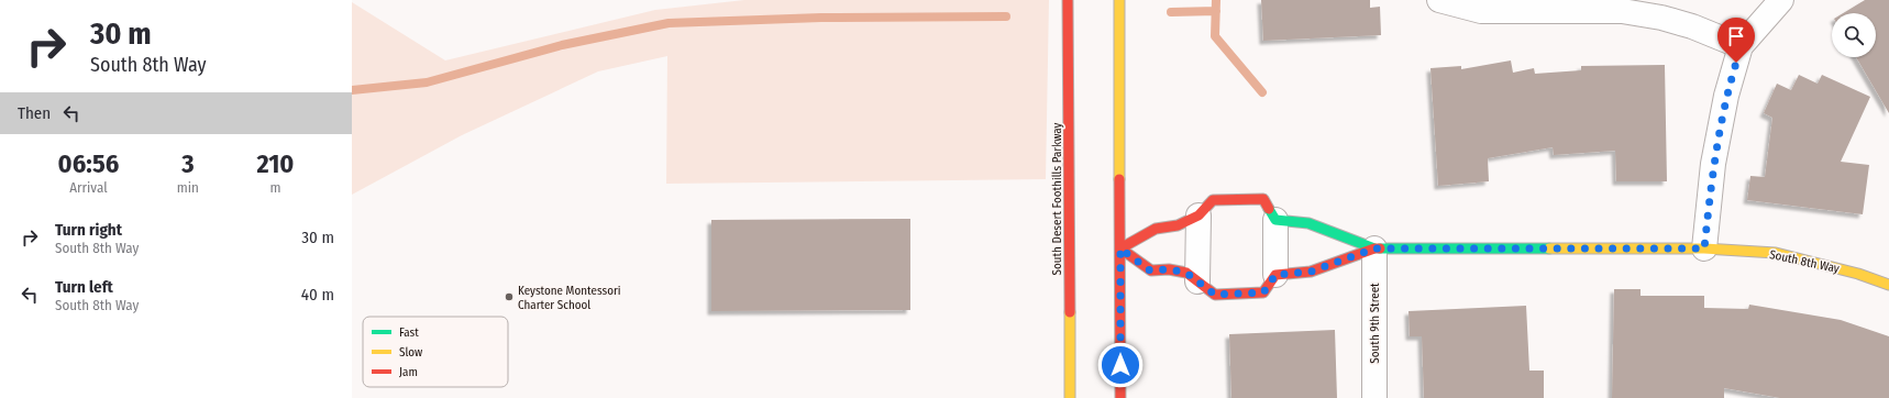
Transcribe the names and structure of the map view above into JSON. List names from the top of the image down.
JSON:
{
  "streets": {
    "street": ["South Desert Foothills Parkway", "South 8th Way", "South 9th Street"]
  },
  "crossings": [
    ["South 8th Way", "South 9th Street"]
  ],
  "places": ["Keystone Montessori Charter School"],
  "legend": ["Fast", "Slow", "Jam"],
  "page": {
    "turn": ["30 m", "South 8th Way"],
    "then": "Then",
    "eta": [
      "06:56",
      "Arrival",
      "3",
      "min",
      "210",
      "m"
    ],
    "list": [
      {
        "name": "Turn right",
        "note": "South 8th Way",
        "value": "30 m"
      },
      {
        "name": "Turn left",
        "note": "South 8th Way",
        "value": "40 m"
      }
    ]
  }
}
